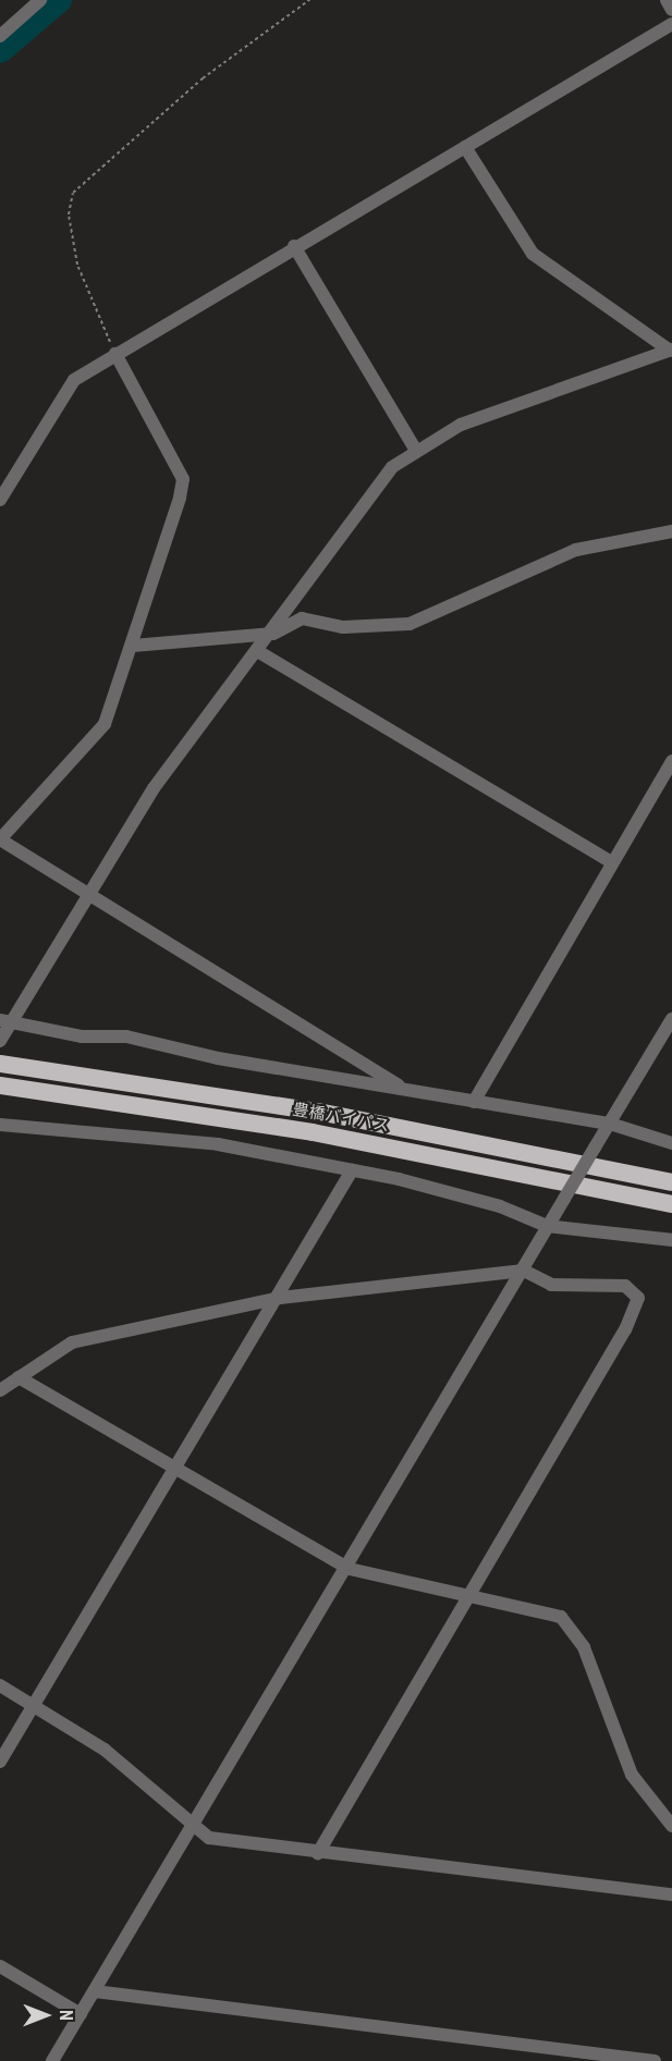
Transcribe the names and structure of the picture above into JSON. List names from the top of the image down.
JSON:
{
  "streets": {
    "highway": ["豊橋バイパス"]
  },
  "north": "right"
}
